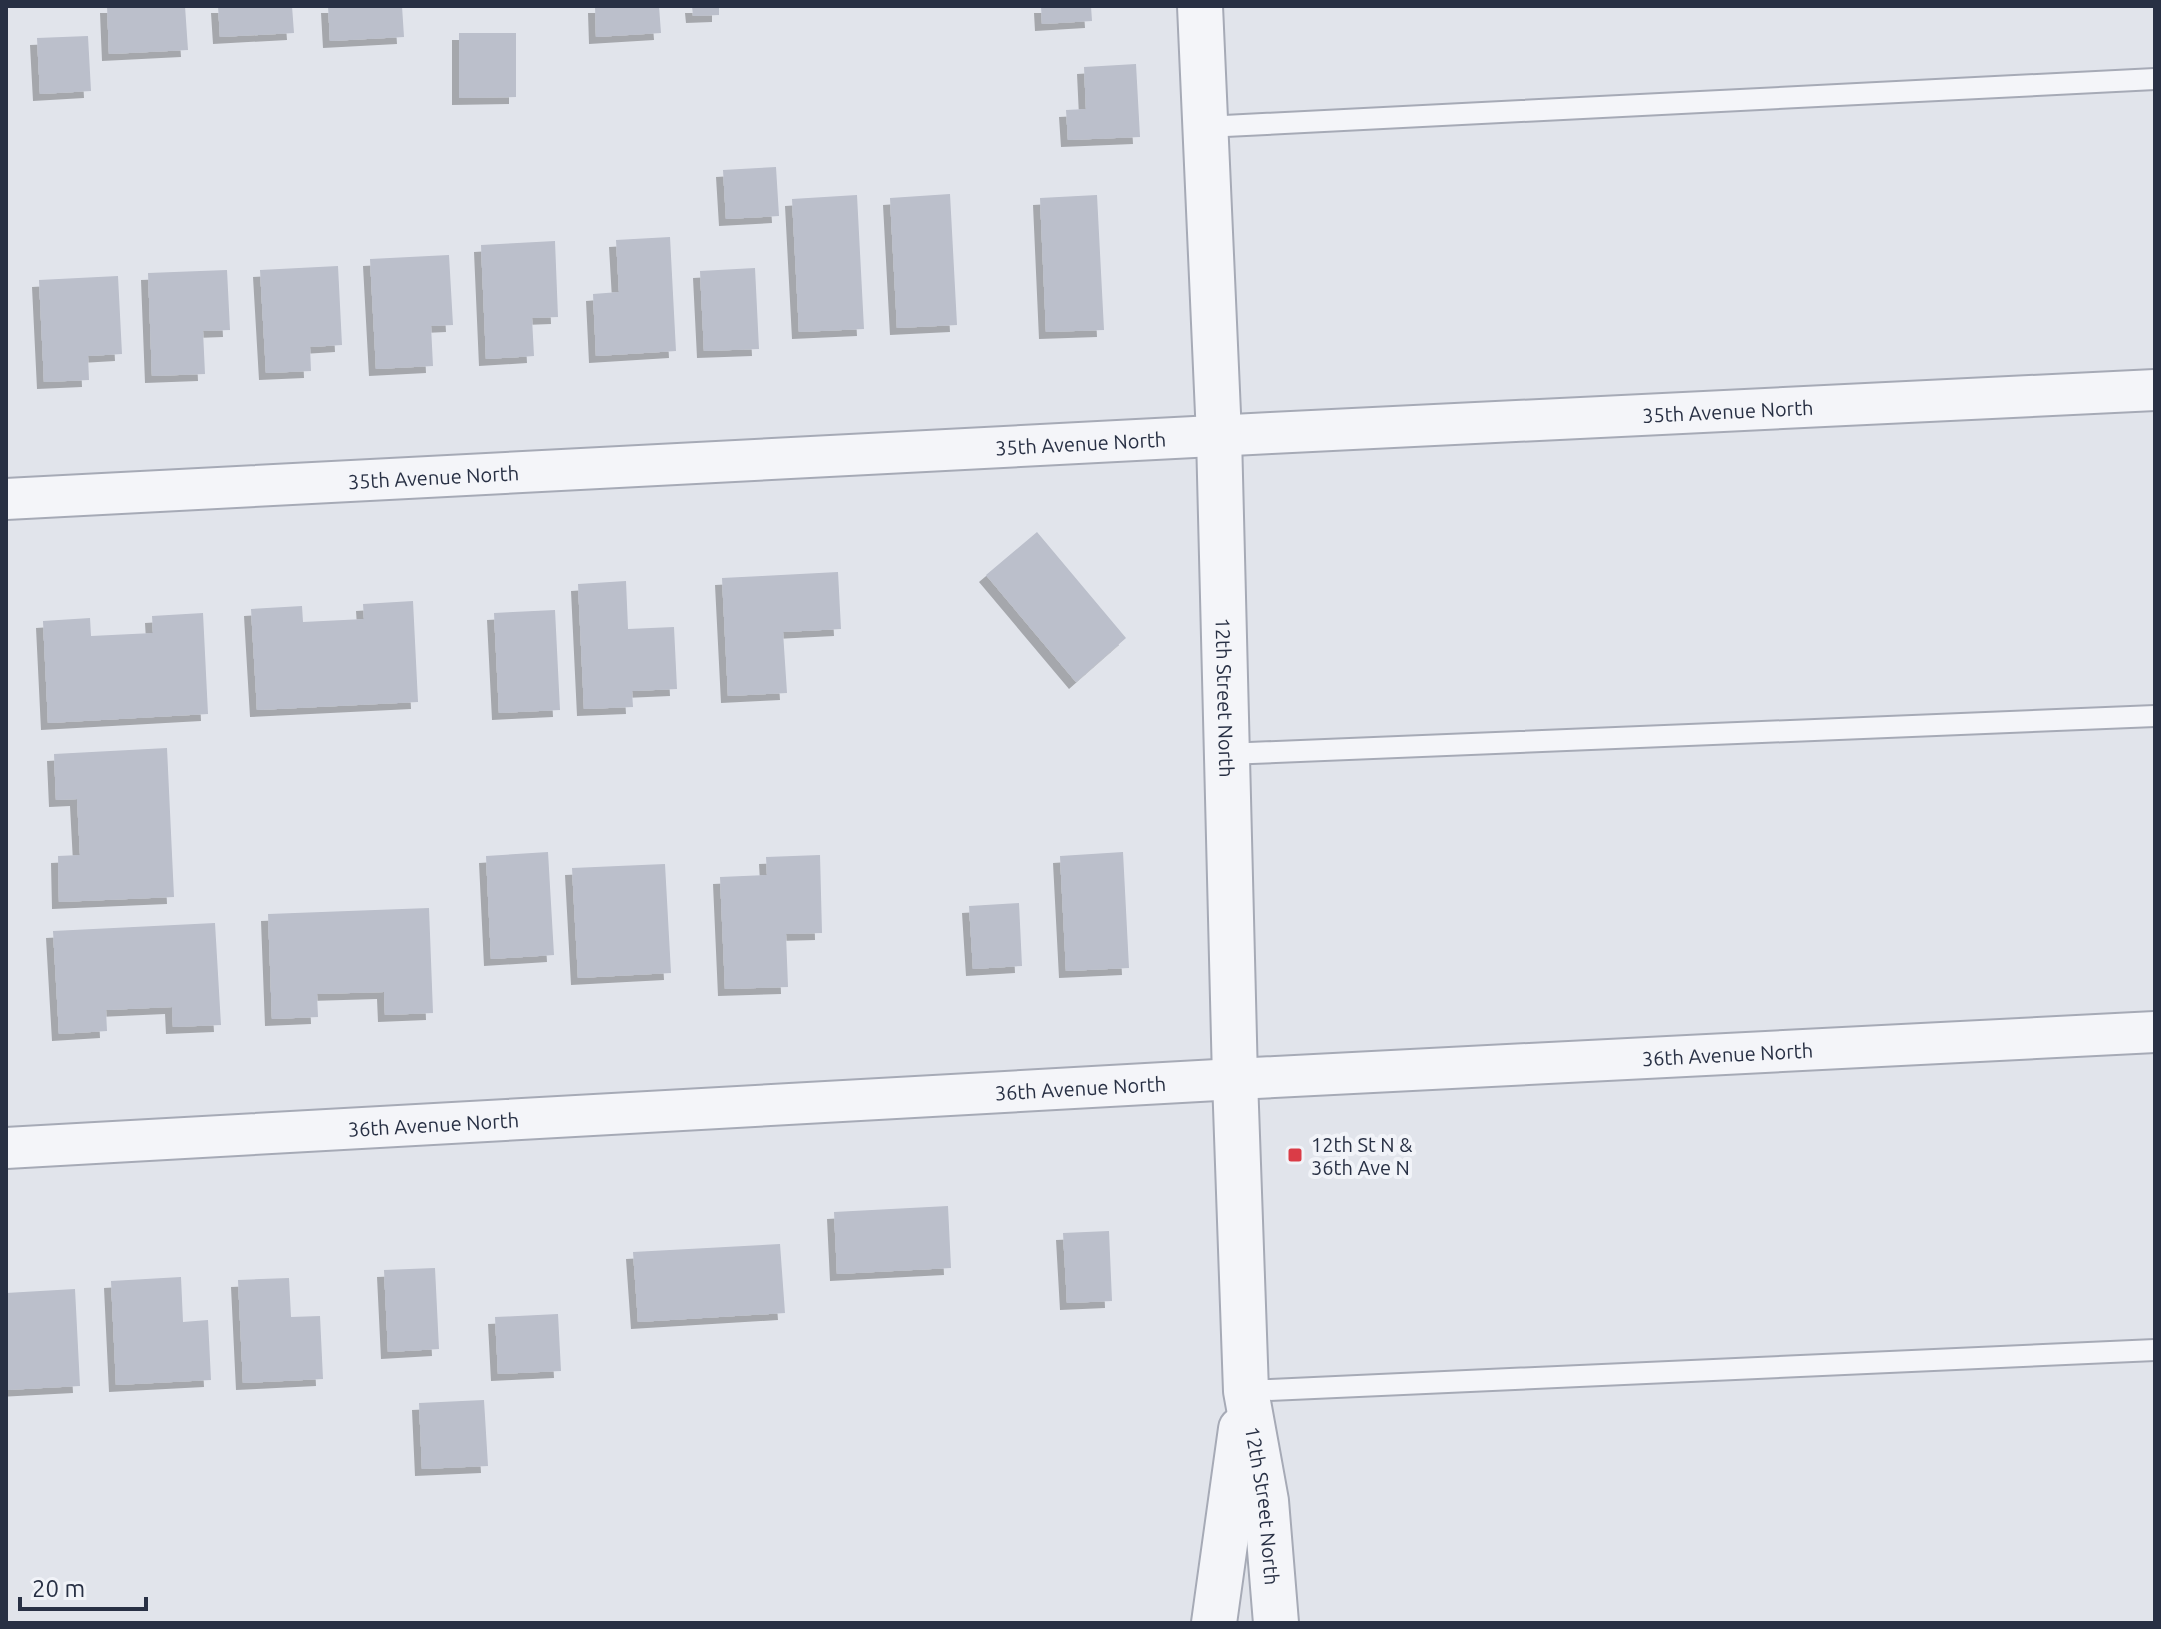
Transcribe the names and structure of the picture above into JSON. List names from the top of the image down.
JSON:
{
  "streets": {
    "street": ["35th Avenue North", "12th Street North", "36th Avenue North"]
  },
  "crossings": [
    ["35th Avenue North", "12th Street North"],
    ["12th Street North", "36th Avenue North"]
  ],
  "places": {
    "transit": ["12th St N & 36th Ave N"]
  },
  "scale_bar": "20 m"
}
